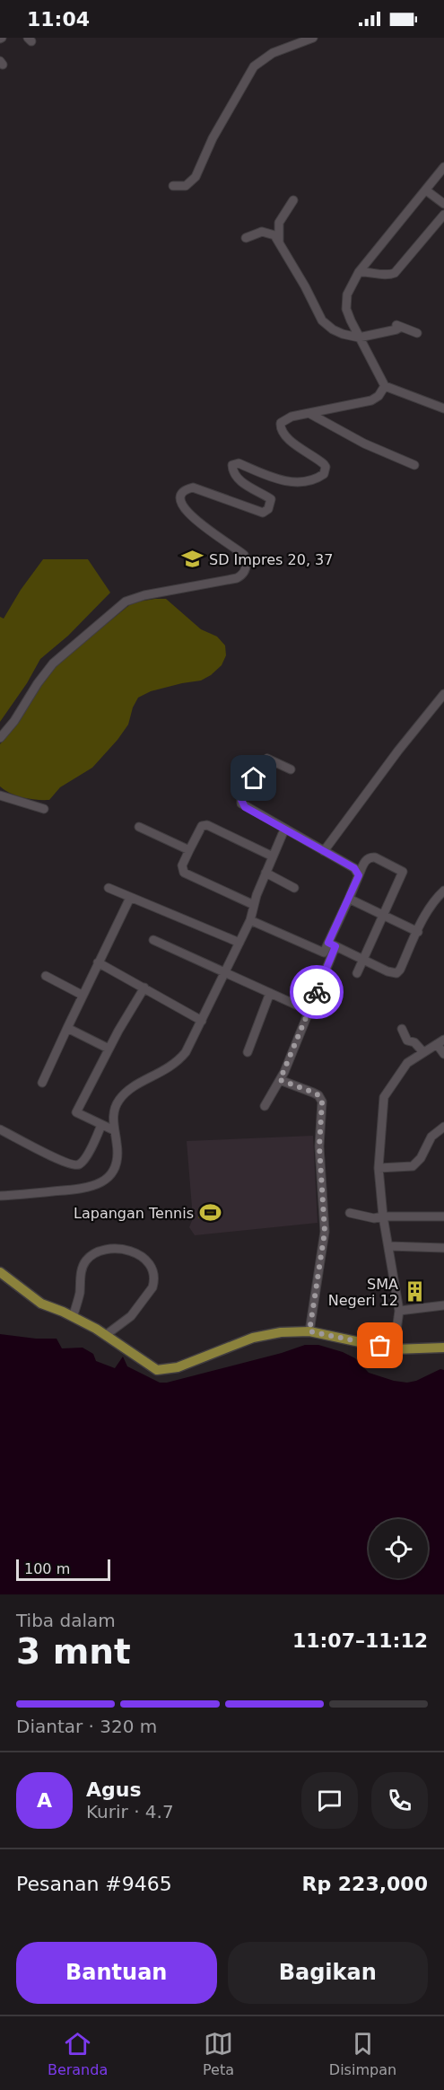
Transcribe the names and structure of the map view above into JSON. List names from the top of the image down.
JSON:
{
  "places": {
    "school or university": ["SD Impres 20, 37"],
    "sports": ["Lapangan Tennis"],
    "building": ["SMA Negeri 12"]
  },
  "scale_bar": "100 m",
  "page": {
    "status": "11:04",
    "scale": "100 m",
    "heading": ["3 mnt", "Tiba dalam", "11:07–11:12"],
    "panel": [
      "Agus",
      "Kurir · 4.7",
      "Pesanan #9465",
      "Rp 223,000"
    ],
    "bar": "Diantar · 320 m",
    "round": "A",
    "buttons": ["Bantuan", "Bagikan"],
    "tabs": ["Beranda", "Peta", "Disimpan"]
  }
}
